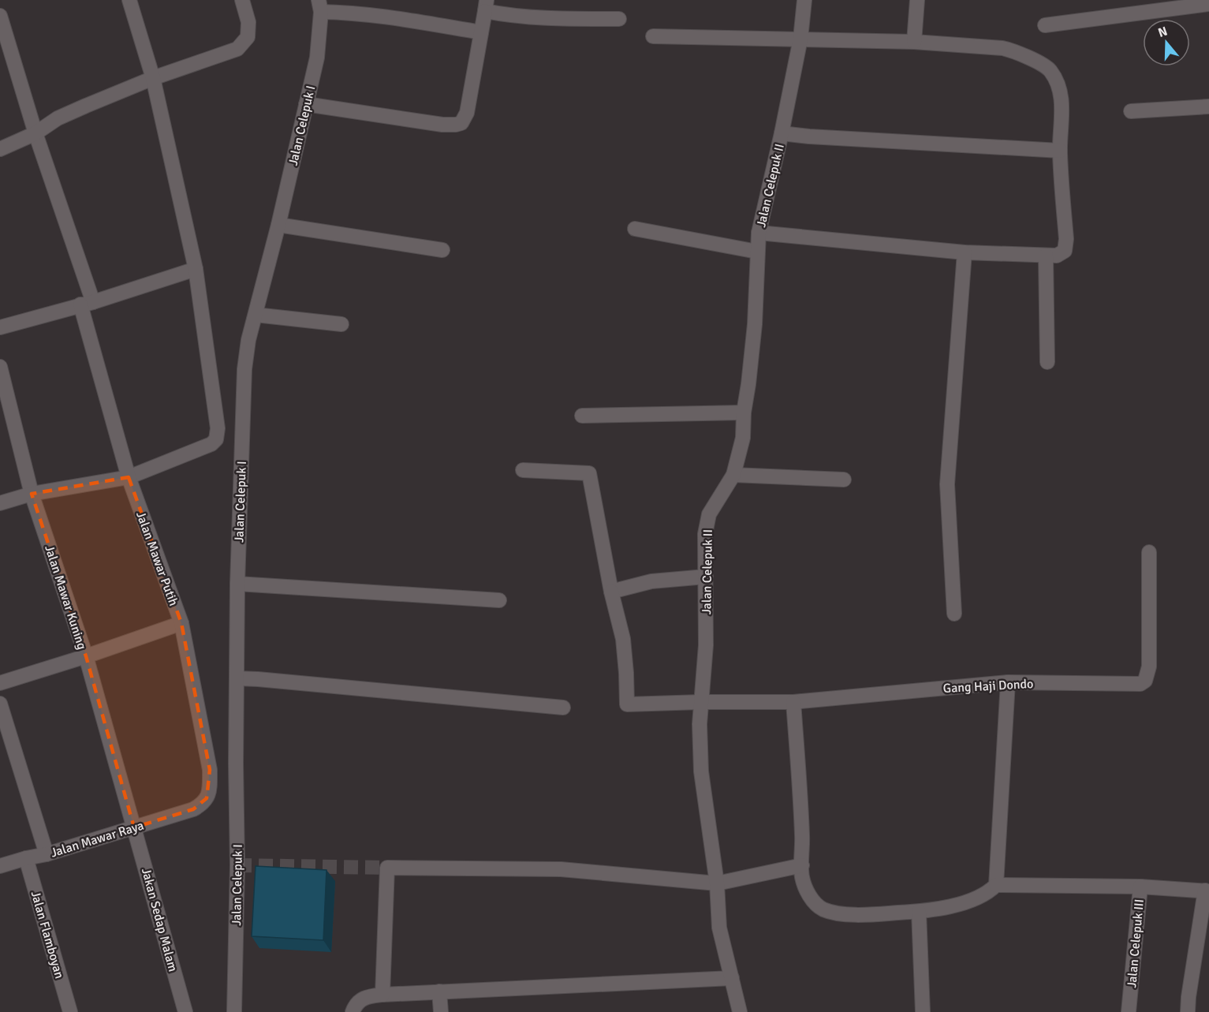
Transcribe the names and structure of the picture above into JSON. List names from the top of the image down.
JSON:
{
  "streets": {
    "street": [
      "Jalan Celepuk I",
      "Jalan Celepuk II",
      "Jalan Mawar Putih",
      "Jalan Mawar Kuning",
      "Gang Haji Dondo",
      "Jalan Mawar Raya",
      "Jakan Sedap Malam",
      "Jalan Flamboyan",
      "Jalan Celepuk III"
    ]
  },
  "crossings": [
    ["Jalan Celepuk II", "Gang Haji Dondo"],
    ["Jalan Mawar Putih", "Jalan Mawar Raya"],
    ["Jalan Mawar Kuning", "Jalan Mawar Raya"],
    ["Jalan Mawar Kuning", "Jakan Sedap Malam"],
    ["Jalan Mawar Raya", "Jakan Sedap Malam"],
    ["Jalan Mawar Raya", "Jalan Flamboyan"]
  ],
  "north": "top"
}
